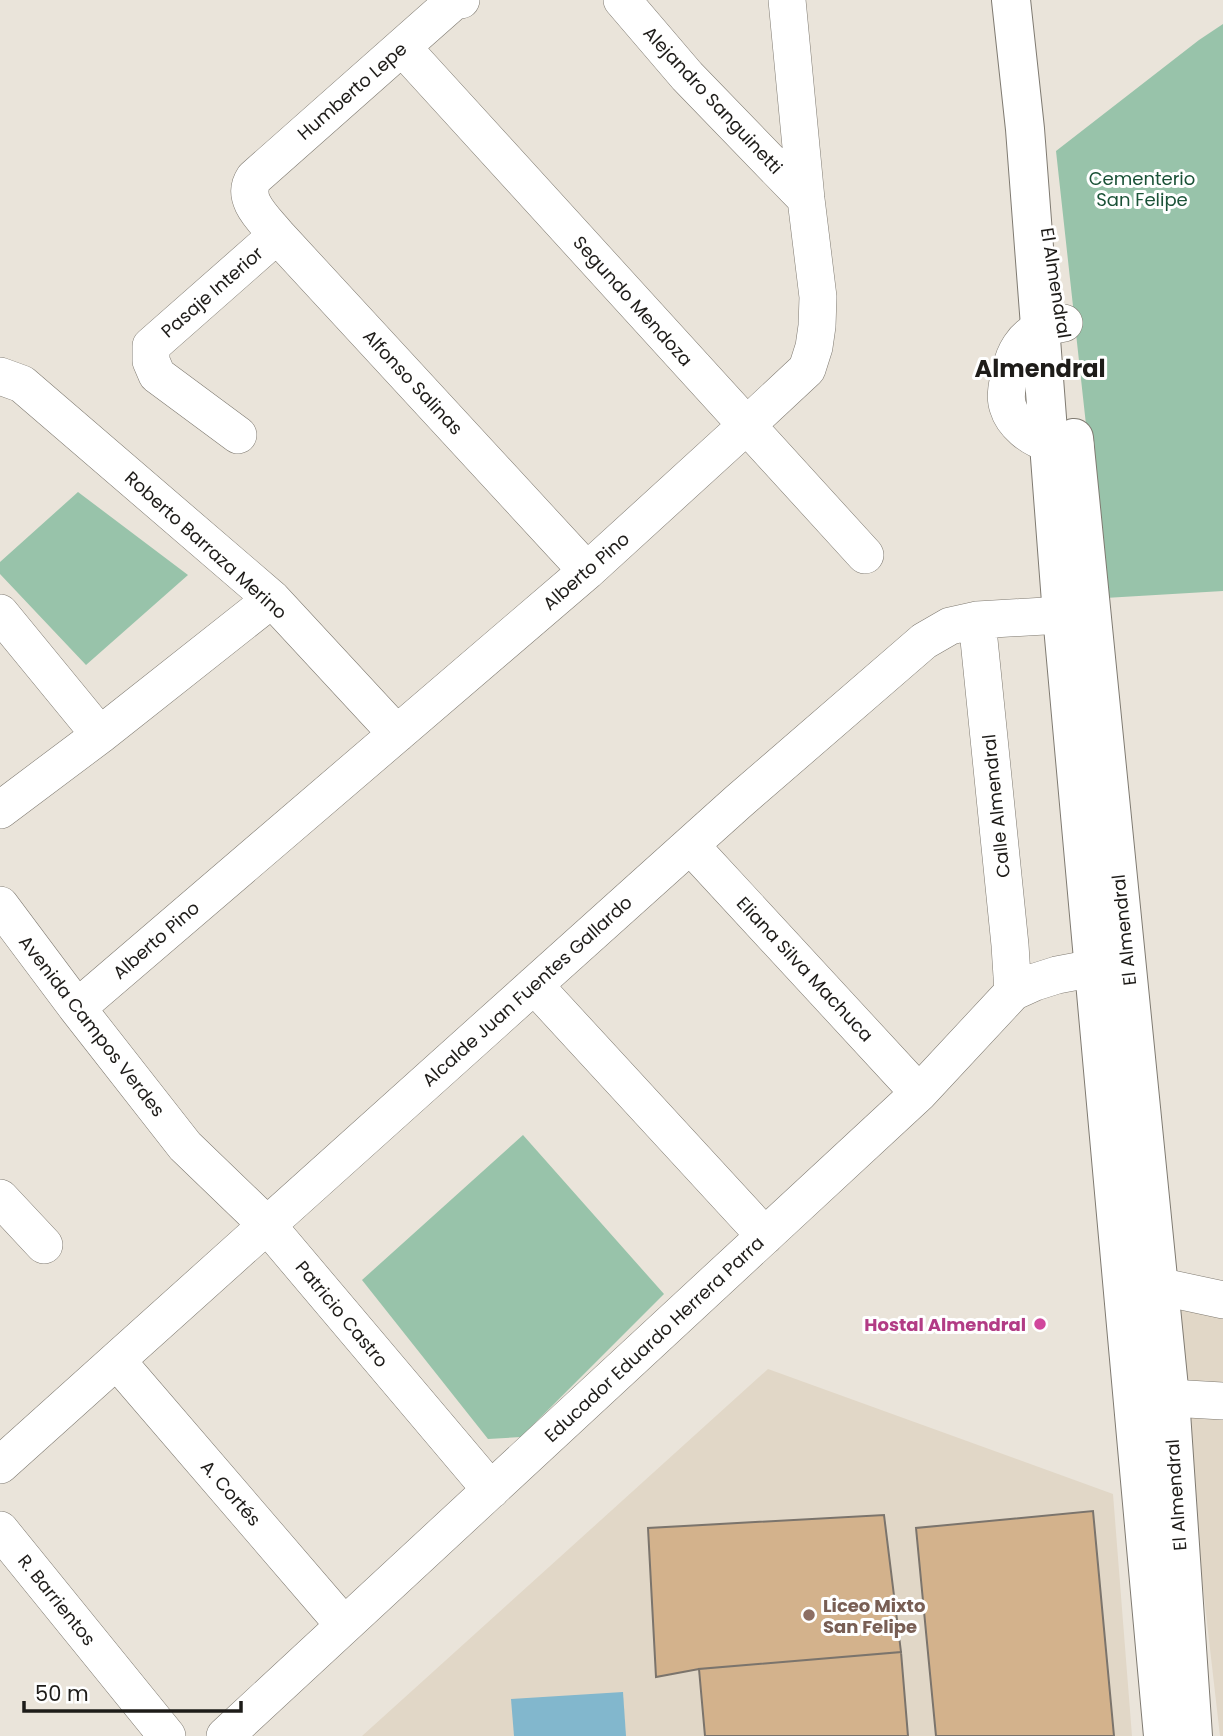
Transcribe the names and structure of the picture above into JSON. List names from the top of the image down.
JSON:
{
  "streets": {
    "main road": ["El Almendral"],
    "street": [
      "Humberto Lepe",
      "Alejandro Sanguinetti",
      "Pasaje Interior",
      "Segundo Mendoza",
      "Alfonso Salinas",
      "Roberto Barraza Merino",
      "Alberto Pino",
      "Calle Almendral",
      "Eliana Silva Machuca",
      "Alcalde Juan Fuentes Gallardo",
      "Avenida Campos Verdes",
      "Patricio Castro",
      "Educador Eduardo Herrera Parra",
      "A. Cortés",
      "R. Barrientos"
    ]
  },
  "crossings": [
    ["Humberto Lepe", "Segundo Mendoza"],
    ["Humberto Lepe", "Alfonso Salinas"],
    ["Alejandro Sanguinetti", "Alberto Pino"],
    ["El Almendral", "Alcalde Juan Fuentes Gallardo"],
    ["El Almendral", "Educador Eduardo Herrera Parra"],
    ["Pasaje Interior", "Alfonso Salinas"],
    ["Segundo Mendoza", "Alberto Pino"],
    ["Alfonso Salinas", "Alberto Pino"],
    ["Roberto Barraza Merino", "Alberto Pino"],
    ["Alberto Pino", "Avenida Campos Verdes"],
    ["Calle Almendral", "Alcalde Juan Fuentes Gallardo"],
    ["Calle Almendral", "Educador Eduardo Herrera Parra"],
    ["Eliana Silva Machuca", "Alcalde Juan Fuentes Gallardo"],
    ["Eliana Silva Machuca", "Educador Eduardo Herrera Parra"],
    ["Alcalde Juan Fuentes Gallardo", "Patricio Castro"],
    ["Alcalde Juan Fuentes Gallardo", "A. Cortés"],
    ["Avenida Campos Verdes", "Patricio Castro"],
    ["Patricio Castro", "Educador Eduardo Herrera Parra"],
    ["Educador Eduardo Herrera Parra", "A. Cortés"]
  ],
  "districts": ["Almendral"],
  "parks": ["Cementerio San Felipe"],
  "places": ["Hostal Almendral", "Liceo Mixto San Felipe"],
  "scale_bar": "50 m"
}
